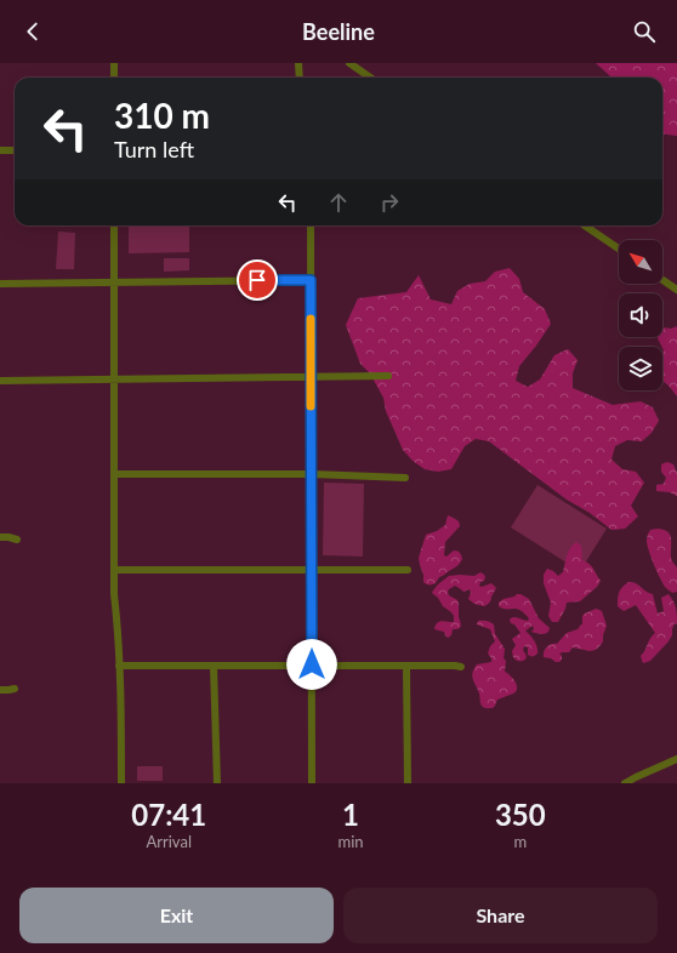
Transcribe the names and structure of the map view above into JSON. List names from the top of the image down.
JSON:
{
  "north": "top left",
  "page": {
    "header": "Beeline",
    "turn": ["310 m", "Turn left"],
    "eta": [
      "07:41",
      "Arrival",
      "1",
      "min",
      "350",
      "m"
    ],
    "buttons": ["Exit", "Share"]
  }
}
